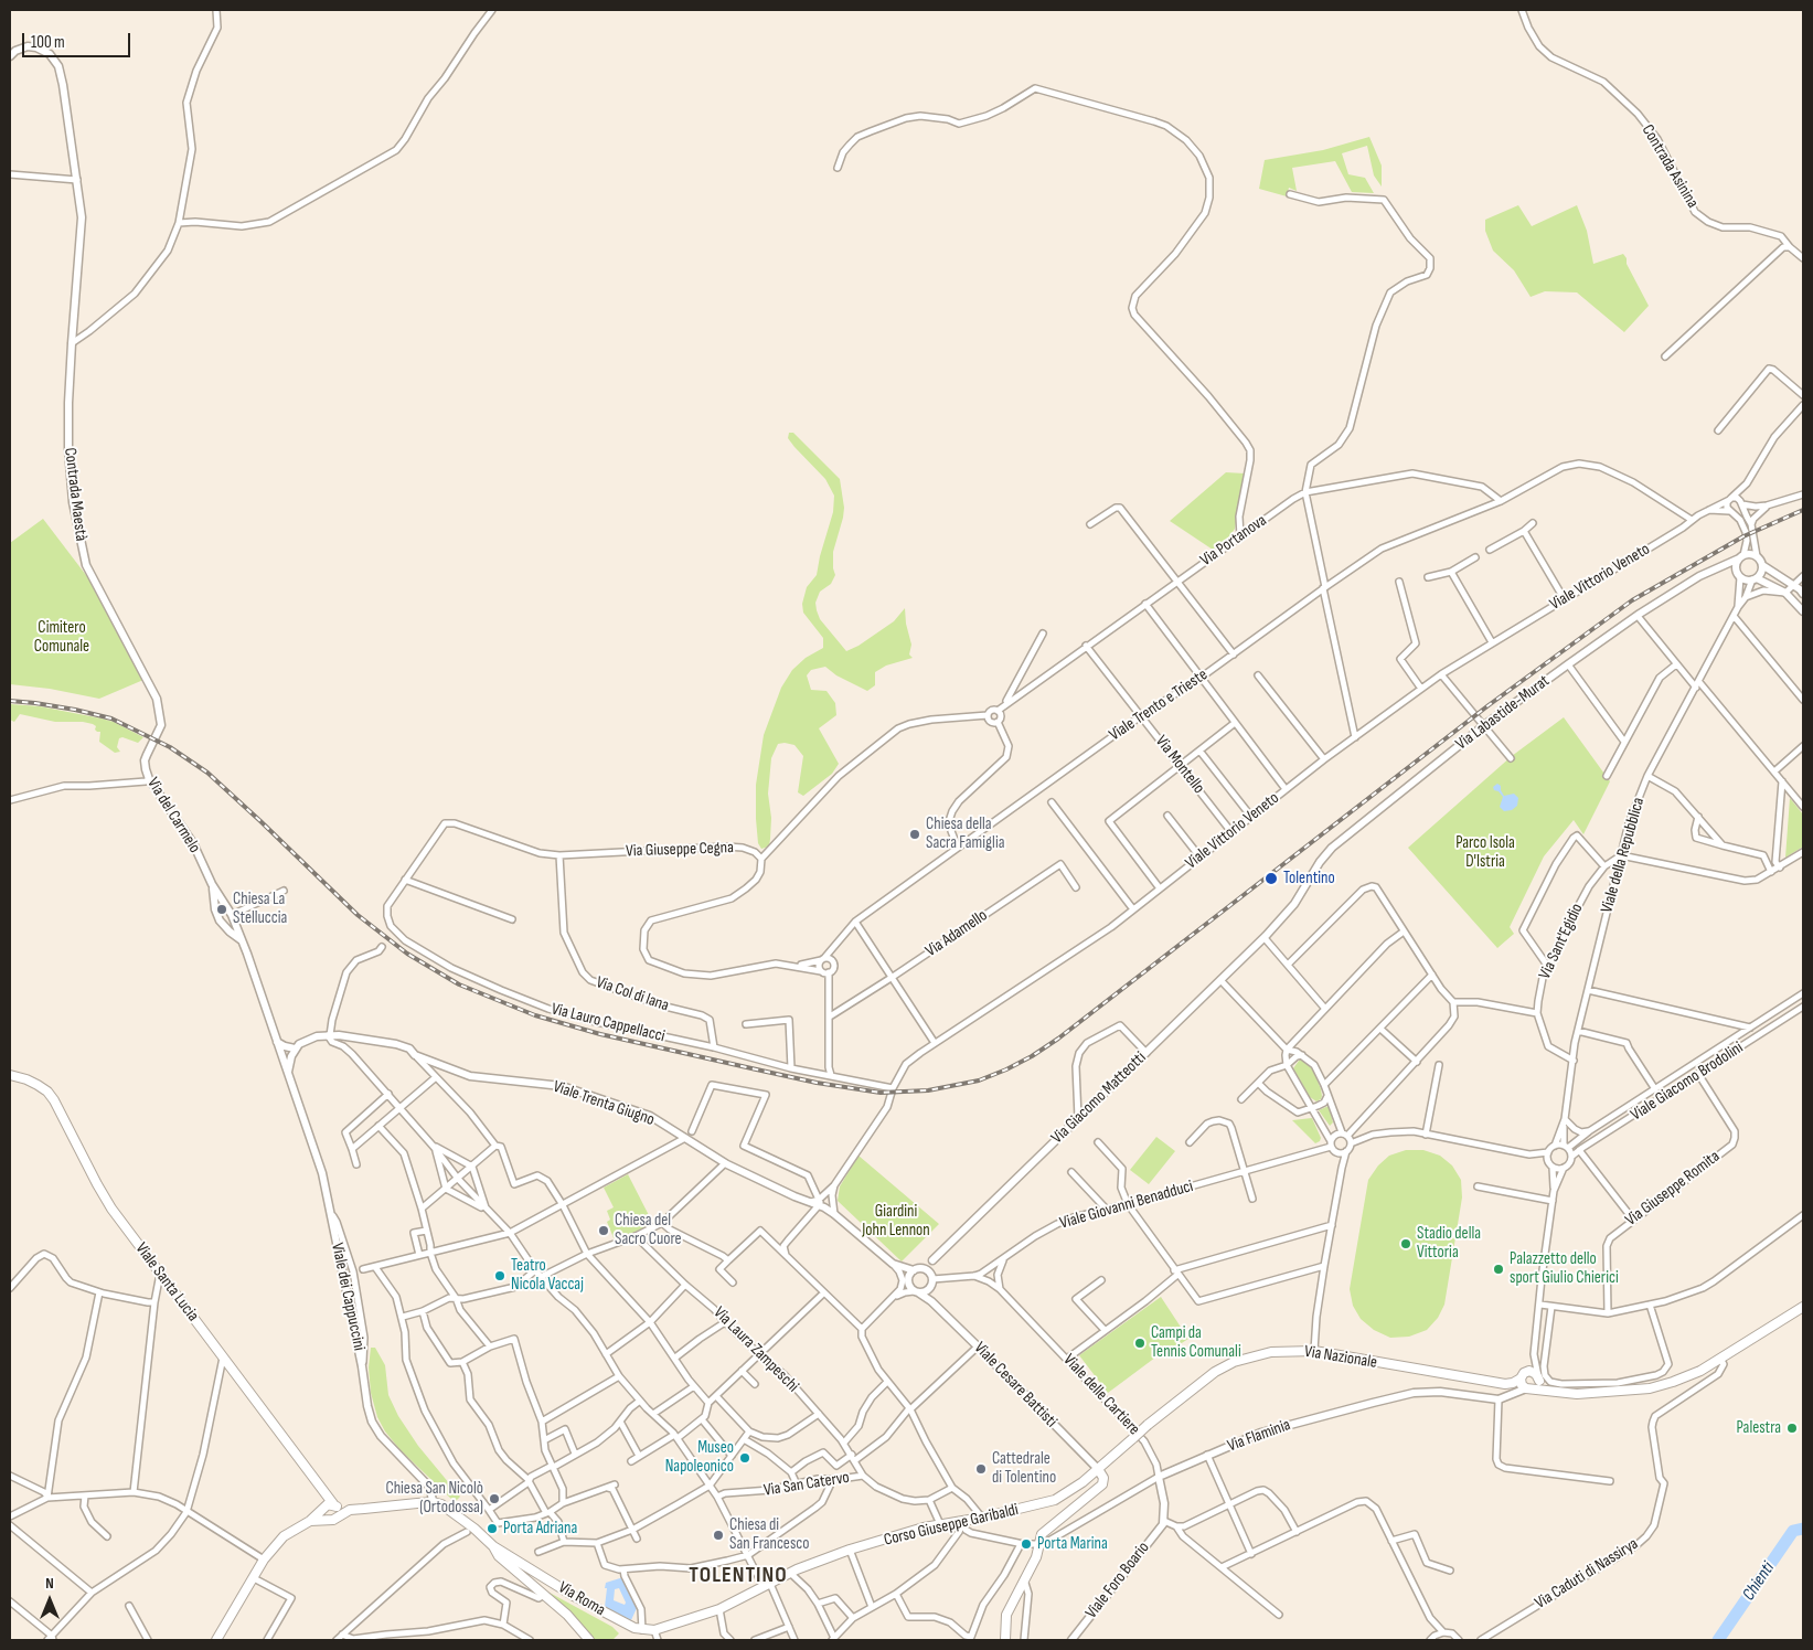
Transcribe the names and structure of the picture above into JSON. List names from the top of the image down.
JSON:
{
  "streets": {
    "main road": [
      "Viale Santa Lucia",
      "Via Nazionale",
      "Corso Giuseppe Garibaldi",
      "Via Roma"
    ],
    "street": [
      "Contrada Asinina",
      "Contrada Maestà",
      "Via Portanova",
      "Viale Vittorio Veneto",
      "Viale Trento e Trieste",
      "Via Labastide-Murat",
      "Via Montello",
      "Via del Carmelo",
      "Via Giuseppe Cegna",
      "Viale della Repubblica",
      "Via Adamello",
      "Via Sant'Egidio",
      "Via Col di lana",
      "Via Lauro Cappellacci",
      "Viale Giacomo Brodolini",
      "Via Giacomo Matteotti",
      "Viale Trenta Giugno",
      "Via Giuseppe Romita",
      "Viale Giovanni Benadduci",
      "Viale dei Cappuccini",
      "Via Laura Zampeschi",
      "Viale Cesare Battisti",
      "Viale delle Cartiere",
      "Via Flaminia",
      "Via San Catervo",
      "Via Caduti di Nassirya",
      "Viale Foro Boario"
    ]
  },
  "crossings": [
    ["Contrada Maestà", "Via del Carmelo"],
    ["Via Portanova", "Viale Trento e Trieste"],
    ["Via Portanova", "Via Montello"],
    ["Via Portanova", "Via Giuseppe Cegna"],
    ["Viale Vittorio Veneto", "Viale Trento e Trieste"],
    ["Viale Vittorio Veneto", "Via Montello"],
    ["Viale Vittorio Veneto", "Via Lauro Cappellacci"],
    ["Viale Vittorio Veneto", "Viale Trenta Giugno"],
    ["Viale Trento e Trieste", "Via Montello"],
    ["Via Labastide-Murat", "Viale della Repubblica"],
    ["Via Labastide-Murat", "Via Giacomo Matteotti"],
    ["Via del Carmelo", "Viale dei Cappuccini"],
    ["Via Giuseppe Cegna", "Via Col di lana"],
    ["Via Giuseppe Cegna", "Via Lauro Cappellacci"],
    ["Viale della Repubblica", "Via Sant'Egidio"],
    ["Viale della Repubblica", "Viale Giacomo Brodolini"],
    ["Via Col di lana", "Via Lauro Cappellacci"],
    ["Viale Giacomo Brodolini", "Via Giuseppe Romita"],
    ["Via Giacomo Matteotti", "Viale Giovanni Benadduci"],
    ["Via Giacomo Matteotti", "Viale Cesare Battisti"],
    ["Viale Giovanni Benadduci", "Viale Cesare Battisti"],
    ["Viale Giovanni Benadduci", "Viale delle Cartiere"],
    ["Viale dei Cappuccini", "Via Roma"],
    ["Via Laura Zampeschi", "Via San Catervo"],
    ["Via Nazionale", "Viale Cesare Battisti"],
    ["Via Nazionale", "Corso Giuseppe Garibaldi"],
    ["Via Nazionale", "Via Caduti di Nassirya"],
    ["Viale Cesare Battisti", "Corso Giuseppe Garibaldi"],
    ["Viale delle Cartiere", "Via Flaminia"],
    ["Viale delle Cartiere", "Viale Foro Boario"],
    ["Via Flaminia", "Corso Giuseppe Garibaldi"],
    ["Corso Giuseppe Garibaldi", "Via Roma"]
  ],
  "districts": ["TOLENTINO"],
  "water": ["Chienti"],
  "parks": ["Cimitero Comunale", "Parco Isola D'Istria", "Giardini John Lennon"],
  "places": [
    "Chiesa della Sacra Famiglia",
    "Tolentino",
    "Chiesa La Stelluccia",
    "Chiesa del Sacro Cuore",
    "Stadio della Vittoria",
    "Palazzetto dello sport Giulio Chierici",
    "Teatro Nicola Vaccaj",
    "Campi da Tennis Comunali",
    "Palestra",
    "Museo Napoleonico",
    "Cattedrale di Tolentino",
    "Chiesa San Nicolò (Ortodossa)",
    "Porta Adriana",
    "Chiesa di San Francesco",
    "Porta Marina"
  ],
  "scale_bar": "100 m",
  "north": "top"
}
